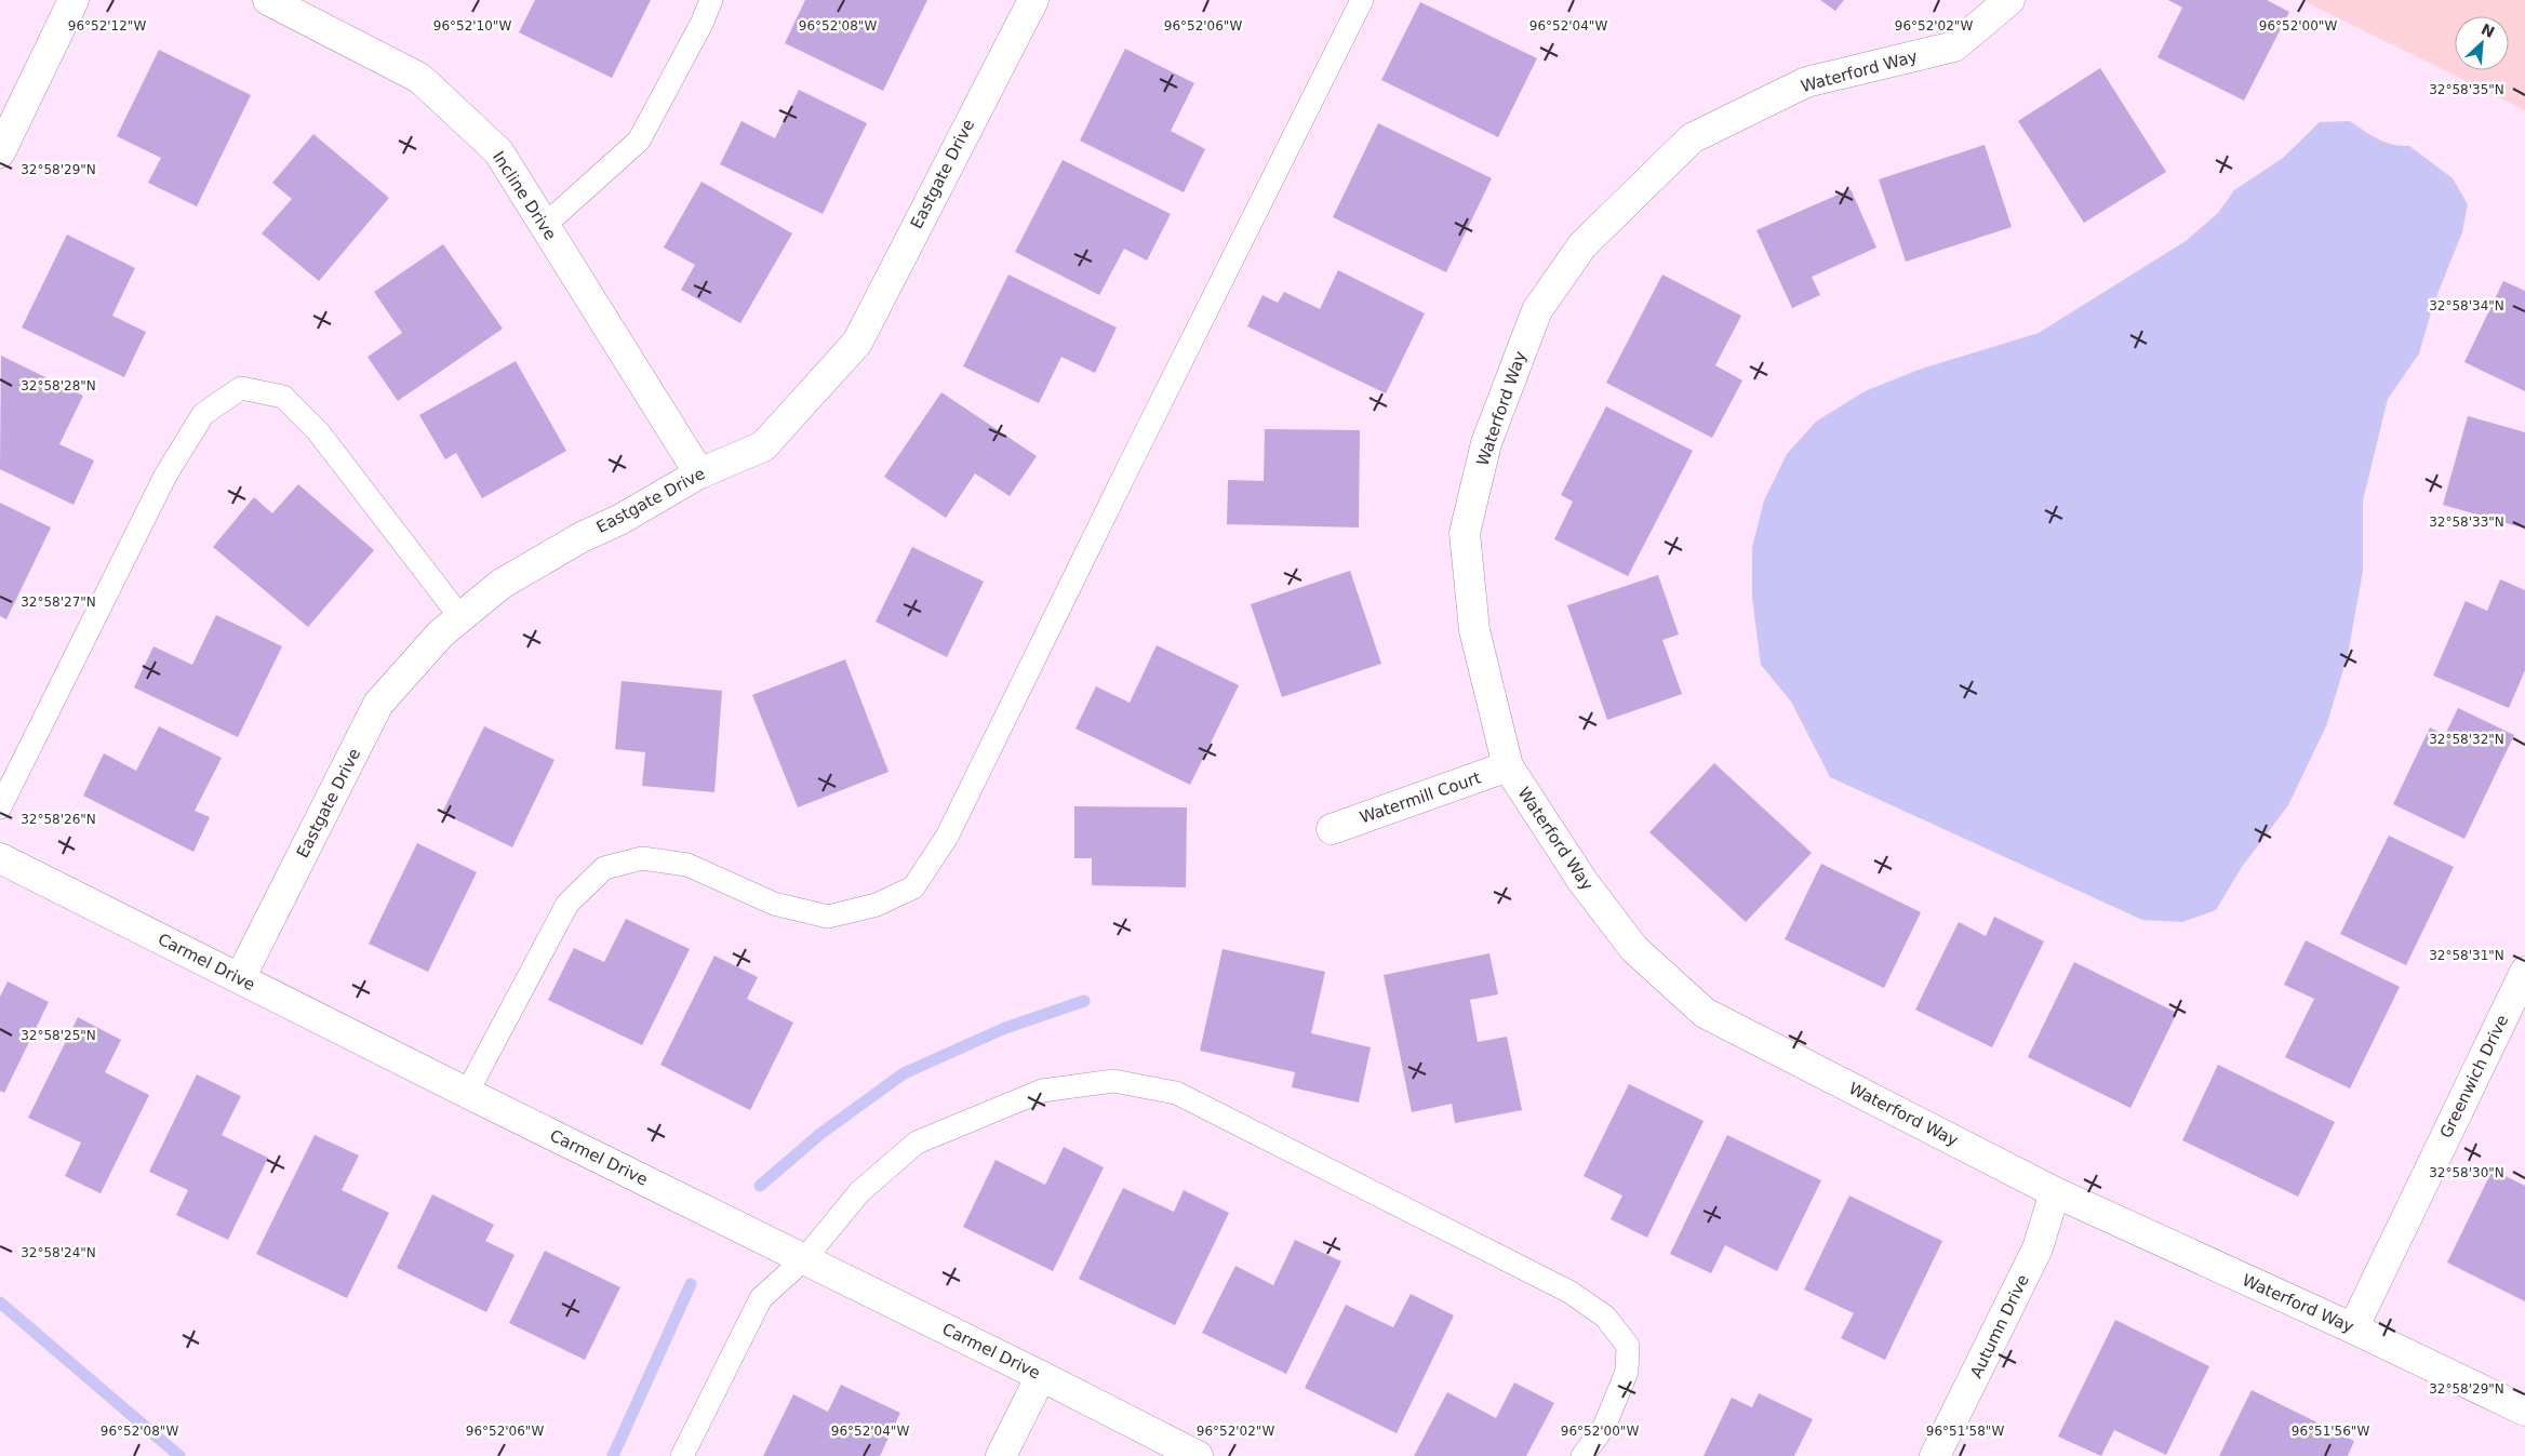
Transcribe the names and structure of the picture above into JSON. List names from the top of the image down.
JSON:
{
  "streets": {
    "street": [
      "Waterford Way",
      "Eastgate Drive",
      "Incline Drive",
      "Watermill Court",
      "Carmel Drive",
      "Greenwich Drive",
      "Autumn Drive"
    ]
  },
  "crossings": [
    ["Waterford Way", "Watermill Court"],
    ["Waterford Way", "Greenwich Drive"],
    ["Waterford Way", "Autumn Drive"],
    ["Eastgate Drive", "Incline Drive"],
    ["Eastgate Drive", "Carmel Drive"]
  ],
  "north": "top right",
  "coordinates": [
    "96°52'12\"W",
    "96°52'10\"W",
    "96°52'08\"W",
    "96°52'06\"W",
    "96°52'04\"W",
    "96°52'02\"W",
    "96°52'00\"W",
    "32°58'35\"N",
    "32°58'29\"N",
    "32°58'34\"N",
    "32°58'28\"N",
    "32°58'33\"N",
    "32°58'27\"N",
    "32°58'32\"N",
    "32°58'26\"N",
    "32°58'31\"N",
    "32°58'25\"N",
    "32°58'30\"N",
    "32°58'24\"N",
    "96°51'58\"W",
    "96°51'56\"W"
  ]
}
